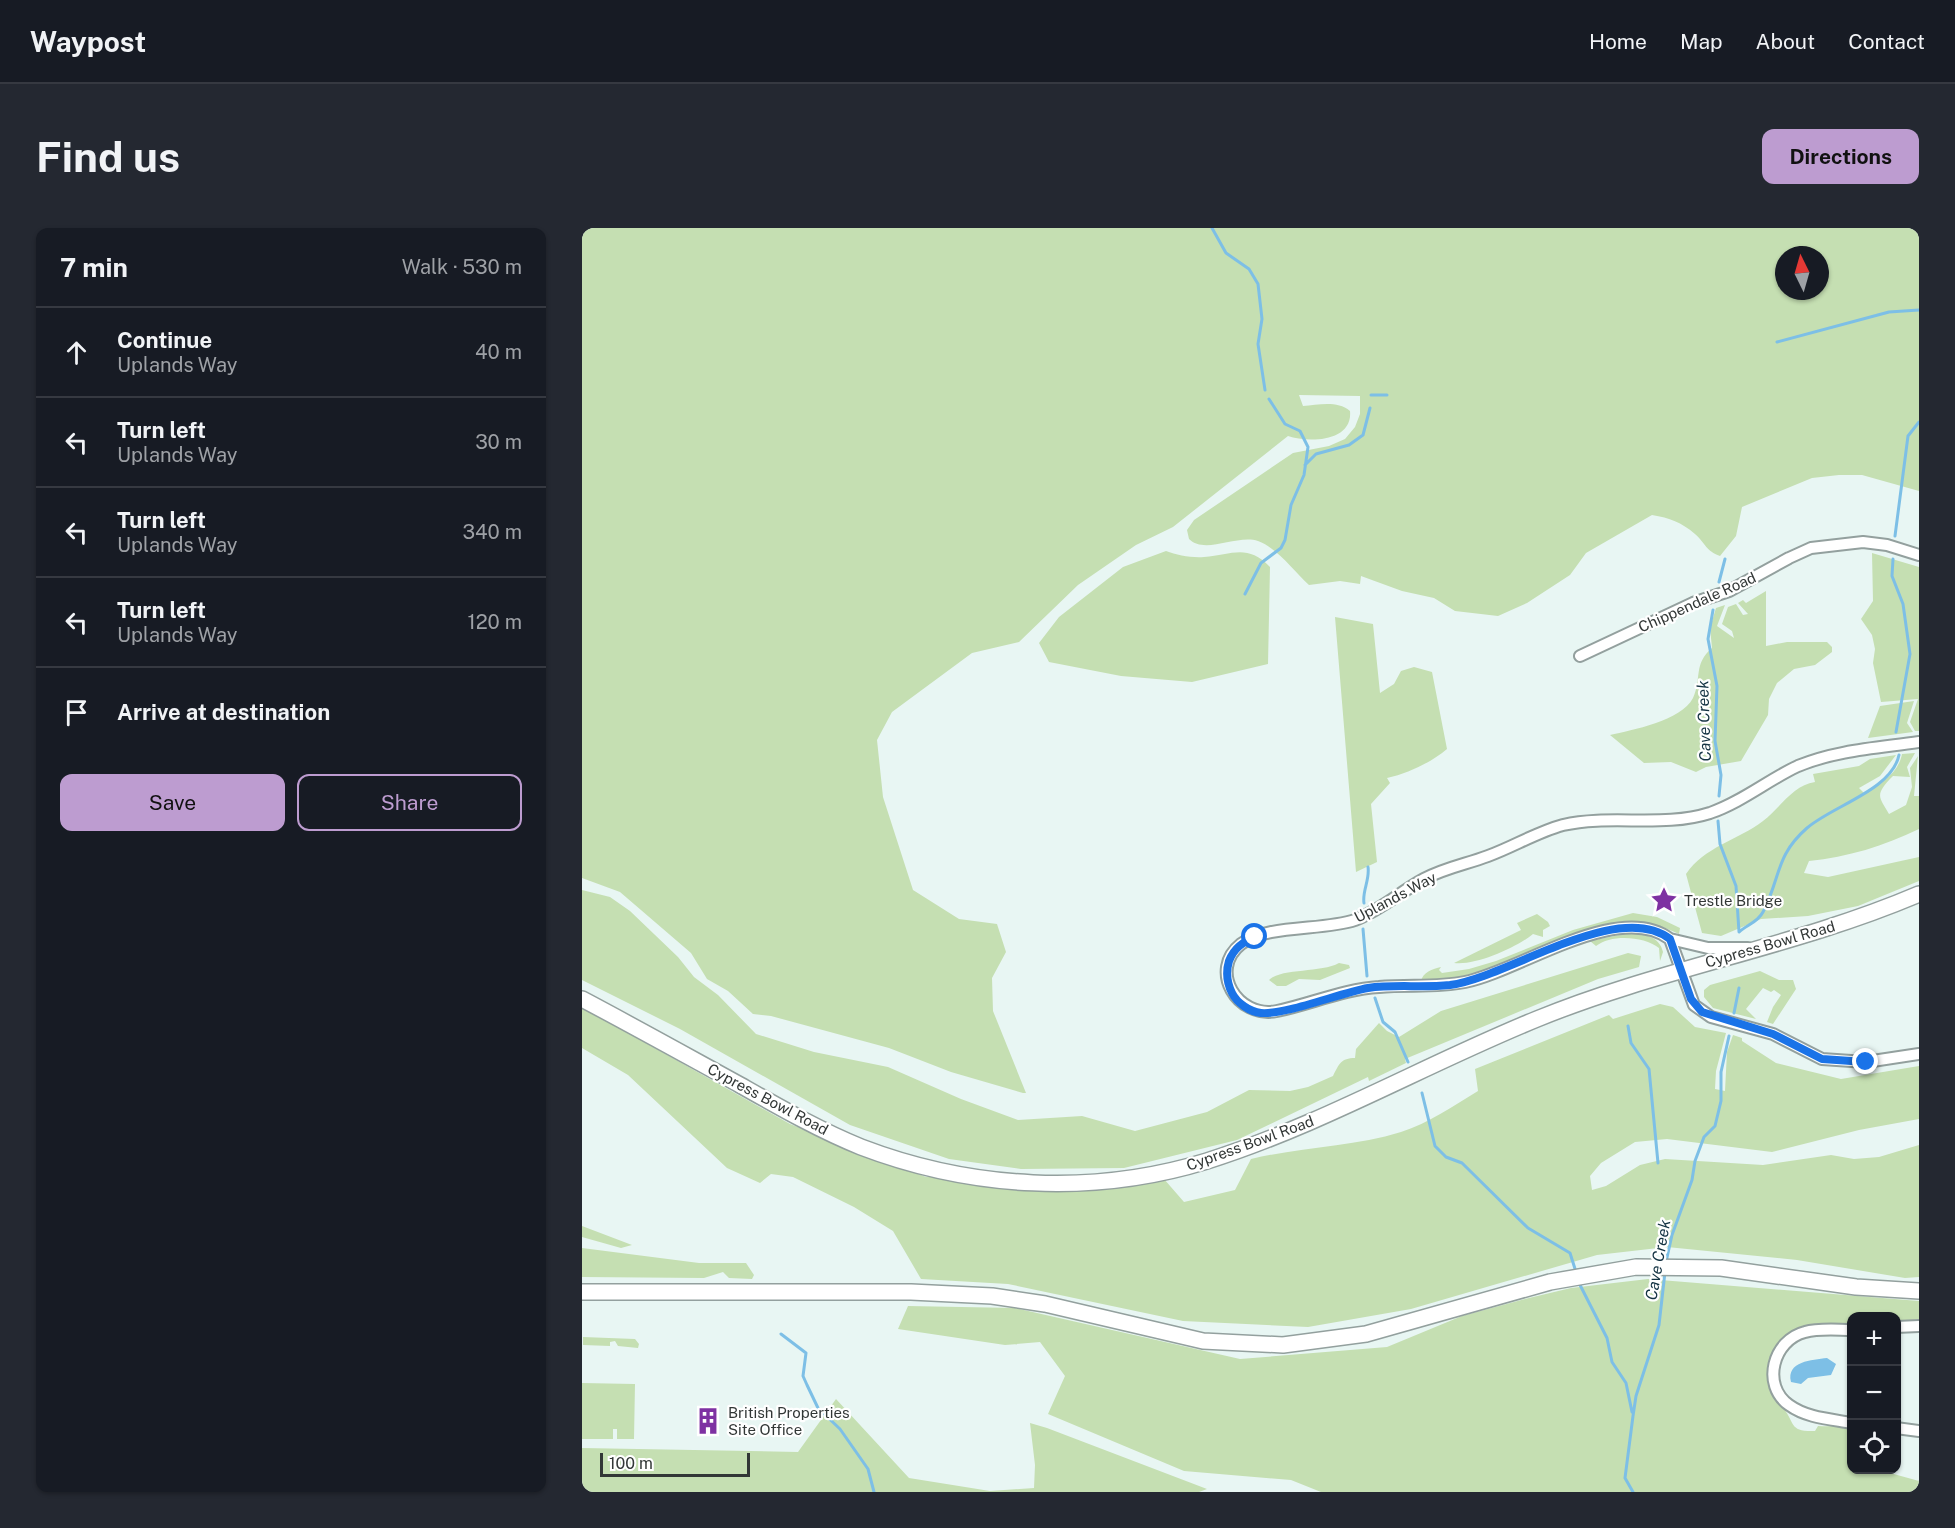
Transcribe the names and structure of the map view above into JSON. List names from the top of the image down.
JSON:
{
  "streets": {
    "street": ["Chippendale Road", "Uplands Way", "Cypress Bowl Road"]
  },
  "crossings": [
    ["Uplands Way", "Cypress Bowl Road"]
  ],
  "water": ["Cave Creek"],
  "places": {
    "place": ["Trestle Bridge"],
    "building": ["British Properties Site Office"]
  },
  "scale_bar": "100 m",
  "north": "top",
  "page": {
    "header": "Waypost",
    "nav": [
      "Home",
      "Map",
      "About",
      "Contact"
    ],
    "buttons": [
      "Directions",
      ["Save", "Share"]
    ],
    "title": "Find us",
    "heading": ["7 min", "Walk · 530 m"],
    "list": [
      ["Continue", "Uplands Way", "40 m"],
      ["Turn left", "Uplands Way", "30 m"],
      ["Turn left", "Uplands Way", "340 m"],
      ["Turn left", "Uplands Way", "120 m"],
      "Arrive at destination"
    ],
    "map_buttons": ["+", "−"],
    "scale": "100 m"
  }
}
